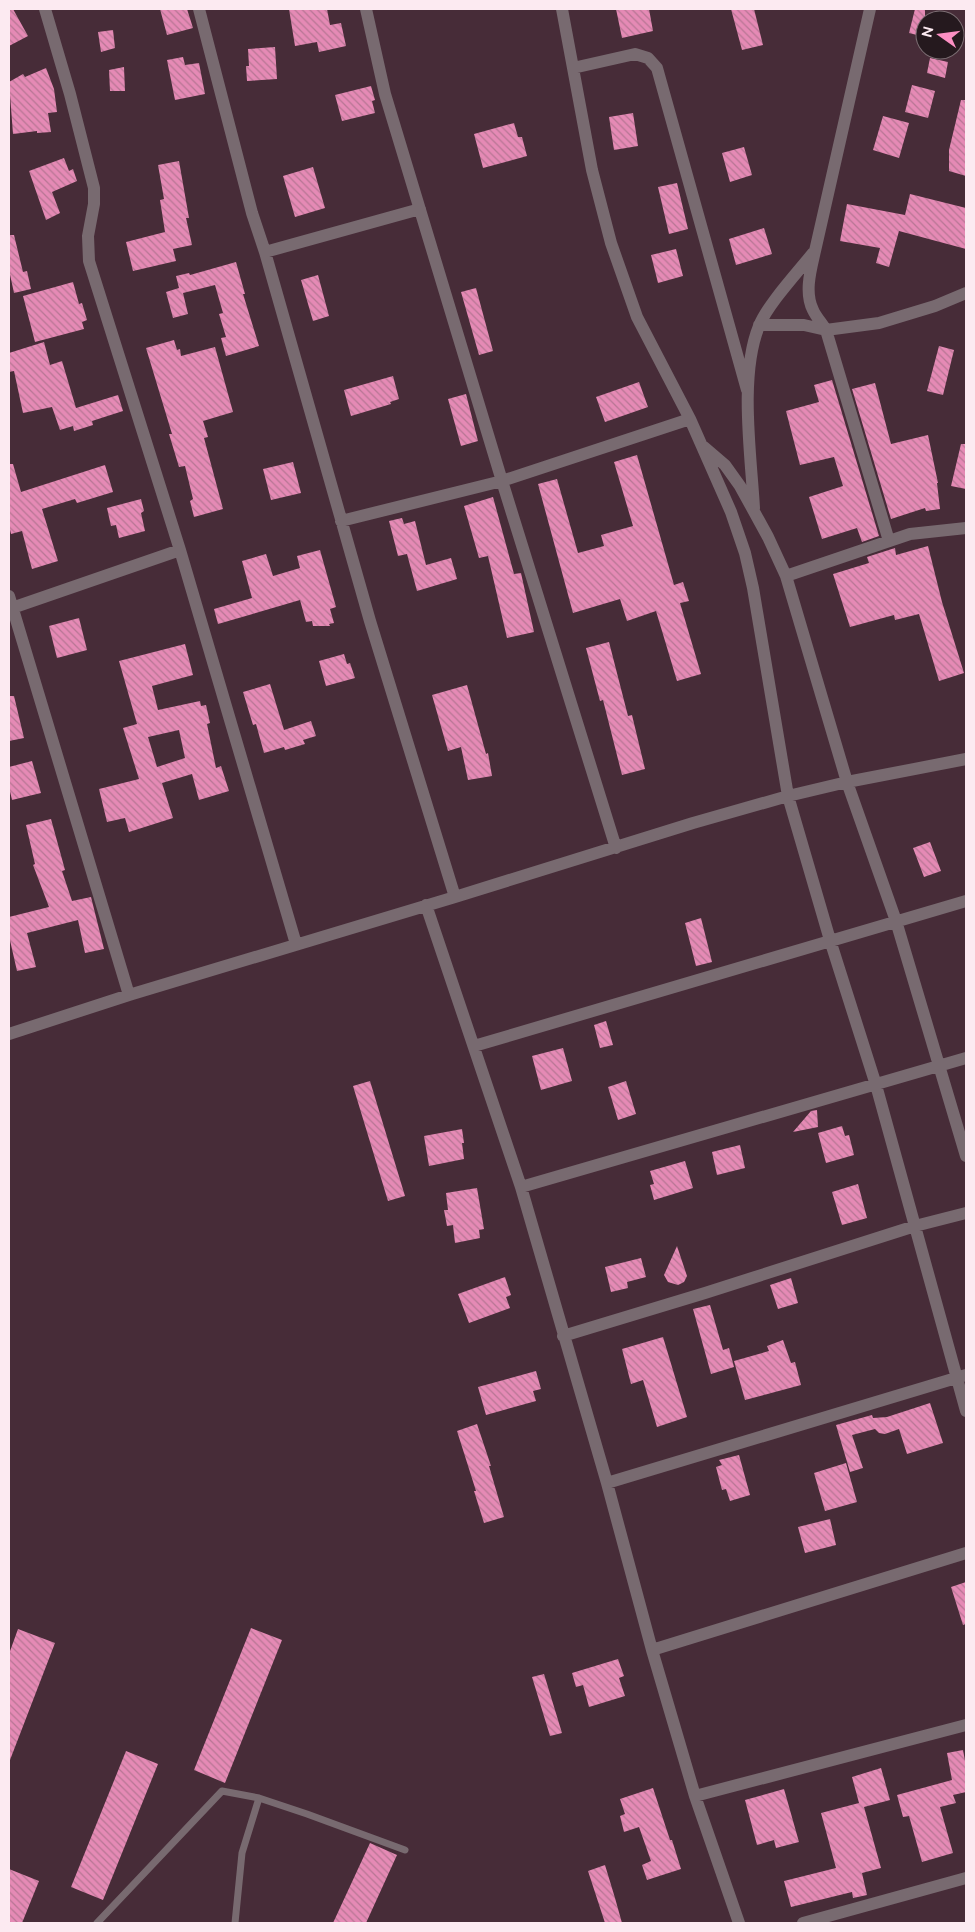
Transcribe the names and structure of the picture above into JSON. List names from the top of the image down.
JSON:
{
  "north": "left"
}
